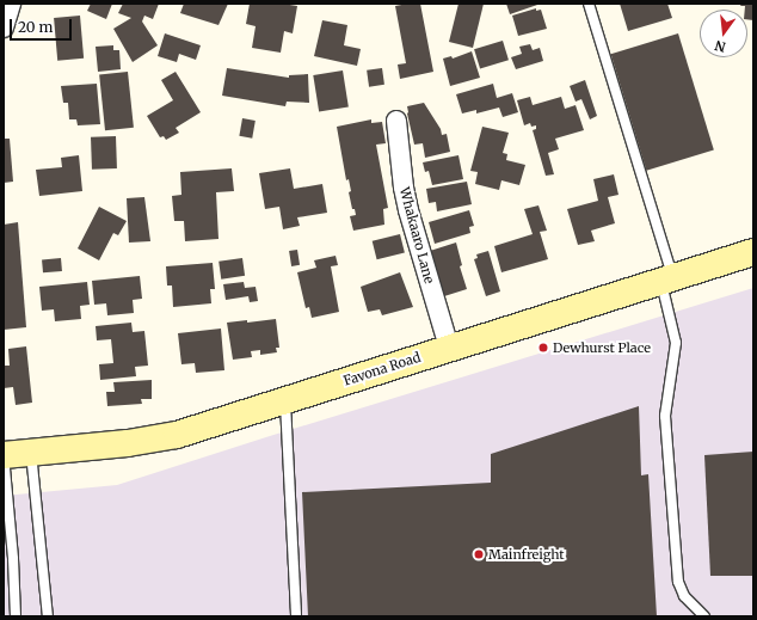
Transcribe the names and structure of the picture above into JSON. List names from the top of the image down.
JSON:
{
  "streets": {
    "main road": ["Favona Road"],
    "street": ["Whakaaro Lane"]
  },
  "crossings": [
    ["Whakaaro Lane", "Favona Road"]
  ],
  "places": ["Dewhurst Place", "Mainfreight"],
  "scale_bar": "20 m",
  "north": "bottom"
}
